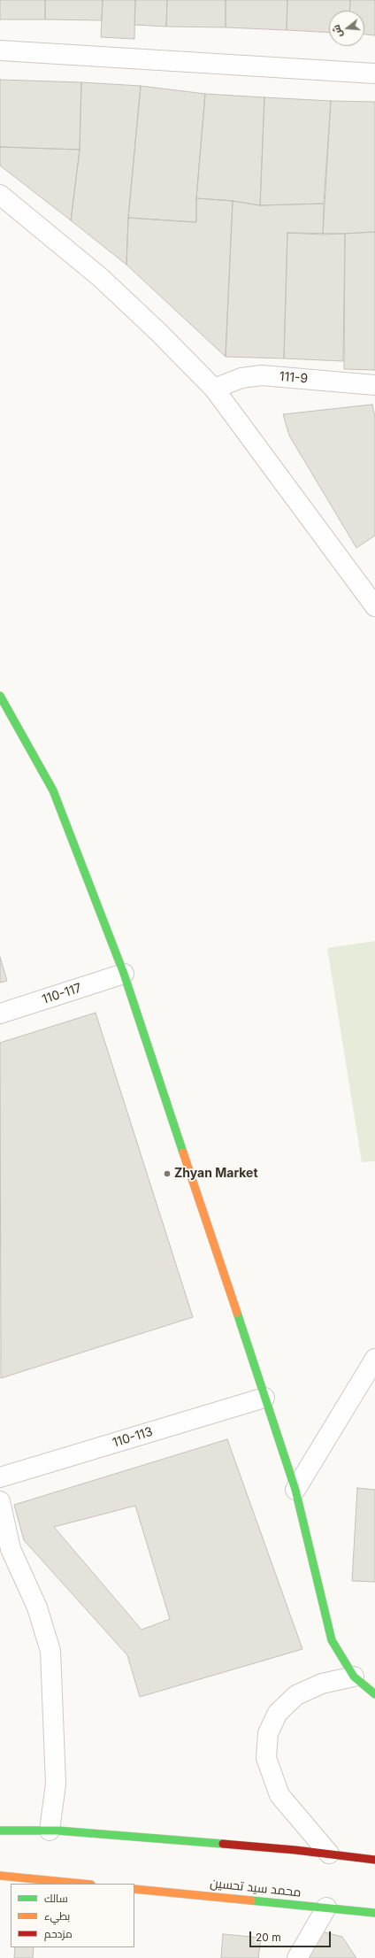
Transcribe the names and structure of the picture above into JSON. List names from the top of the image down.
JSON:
{
  "streets": {
    "street": [
      "111-9",
      "110-117",
      "110-113",
      "محمد سید تحسین"
    ]
  },
  "places": ["Zhyan Market"],
  "legend": ["سالك", "بطيء", "مزدحم"],
  "scale_bar": "20 m",
  "north": "left"
}
